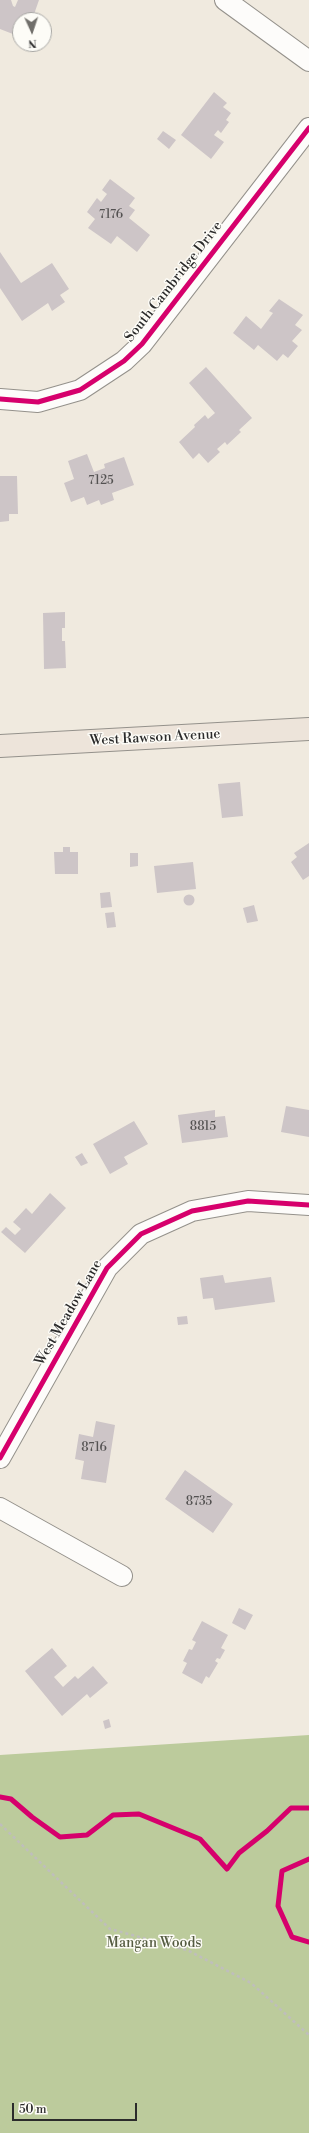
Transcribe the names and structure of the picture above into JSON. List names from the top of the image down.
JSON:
{
  "streets": {
    "main road": ["West Rawson Avenue"],
    "street": ["South Cambridge Drive", "West Meadow Lane"]
  },
  "parks": ["Mangan Woods"],
  "house_numbers": [
    "7176",
    "7125",
    "8815",
    "8716",
    "8735"
  ],
  "scale_bar": "50 m",
  "north": "bottom"
}
